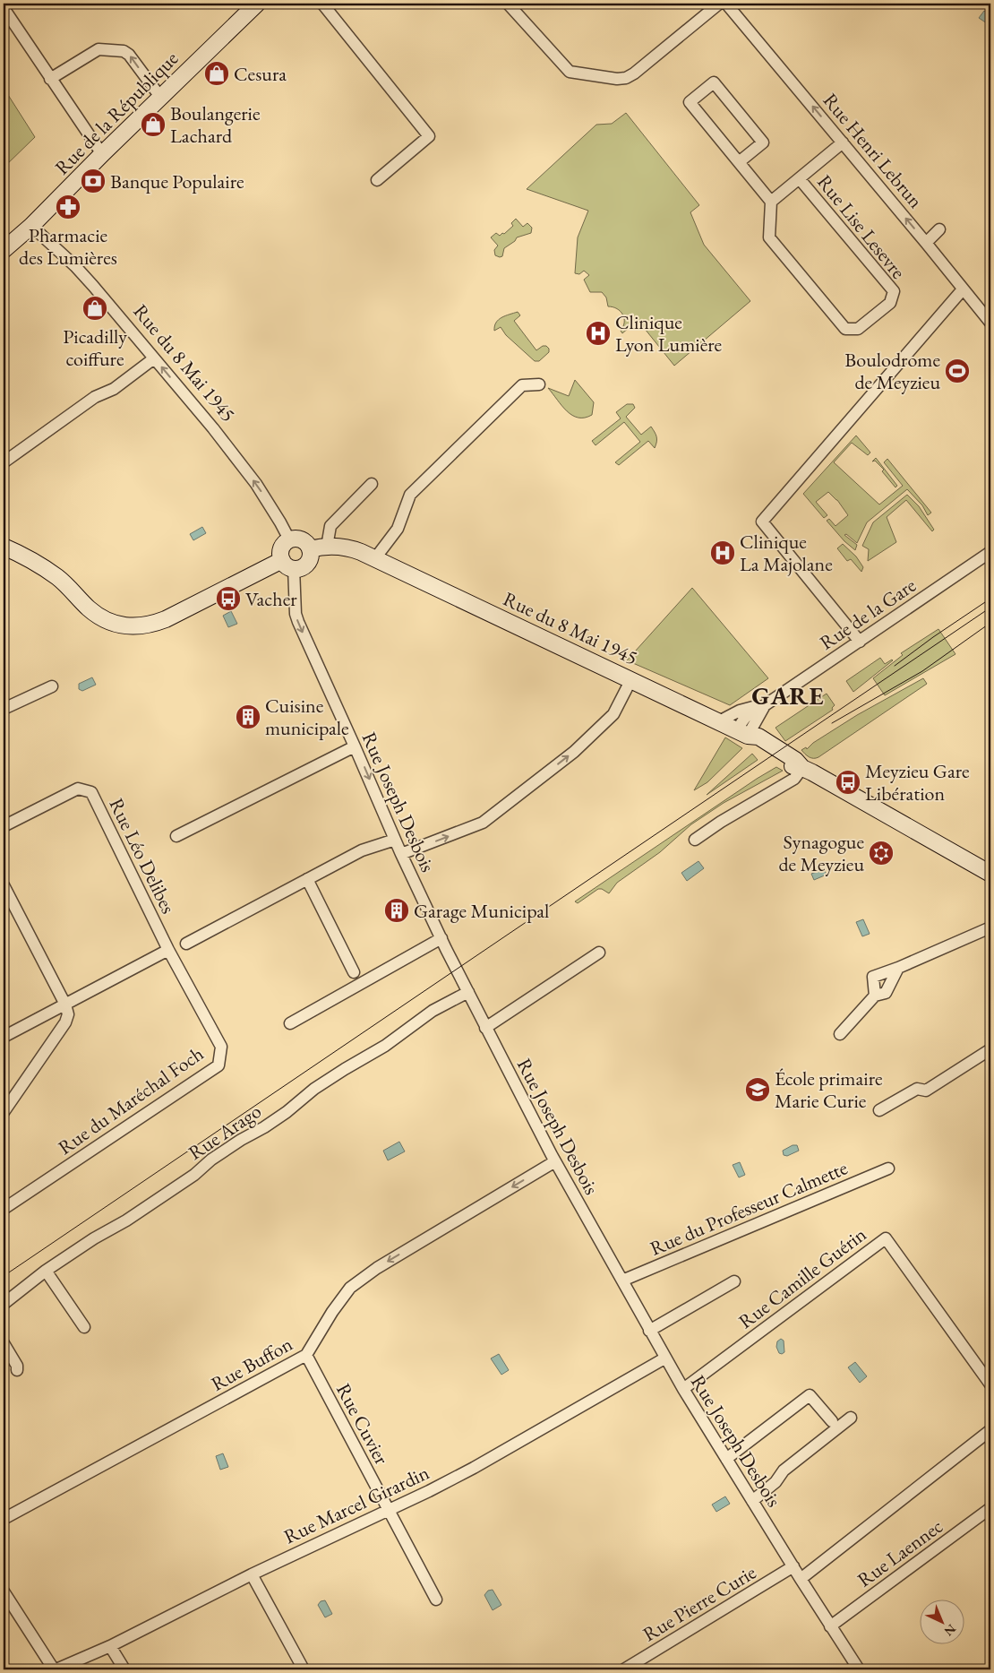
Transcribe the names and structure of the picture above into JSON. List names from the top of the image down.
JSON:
{
  "streets": {
    "street": [
      "Rue de la République",
      "Rue Henri Lebrun",
      "Rue Lise Lesevre",
      "Rue du 8 Mai 1945",
      "Rue de la Gare",
      "Rue Joseph Desbois",
      "Rue Léo Delibes",
      "Rue du Maréchal Foch",
      "Rue Arago",
      "Rue du Professeur Calmette",
      "Rue Camille Guérin",
      "Rue Buffon",
      "Rue Cuvier",
      "Rue Marcel Girardin",
      "Rue Laennec",
      "Rue Pierre Curie"
    ]
  },
  "crossings": [
    ["Rue de la République", "Rue du 8 Mai 1945"],
    ["Rue Henri Lebrun", "Rue Lise Lesevre"],
    ["Rue du 8 Mai 1945", "Rue de la Gare"],
    ["Rue du 8 Mai 1945", "Rue Joseph Desbois"],
    ["Rue Joseph Desbois", "Rue Arago"],
    ["Rue Joseph Desbois", "Rue du Professeur Calmette"],
    ["Rue Joseph Desbois", "Rue Camille Guérin"],
    ["Rue Joseph Desbois", "Rue Buffon"],
    ["Rue Joseph Desbois", "Rue Marcel Girardin"],
    ["Rue Joseph Desbois", "Rue Laennec"],
    ["Rue Joseph Desbois", "Rue Pierre Curie"],
    ["Rue Léo Delibes", "Rue du Maréchal Foch"],
    ["Rue Buffon", "Rue Cuvier"],
    ["Rue Cuvier", "Rue Marcel Girardin"]
  ],
  "one_way": ["Rue Henri Lebrun", "Rue Buffon"],
  "districts": ["GARE"],
  "places": {
    "shop": ["Cesura", "Boulangerie Lachard", "Picadilly coiffure"],
    "bank": ["Banque Populaire"],
    "pharmacy": ["Pharmacie des Lumières"],
    "hospital": ["Clinique Lyon Lumière", "Clinique La Majolane"],
    "sports": ["Boulodrome de Meyzieu"],
    "bus stop": ["Vacher", "Meyzieu Gare Libération"],
    "building": ["Cuisine municipale", "Garage Municipal"],
    "synagogue": ["Synagogue de Meyzieu"],
    "school or university": ["École primaire Marie Curie"]
  },
  "north": "bottom right"
}
